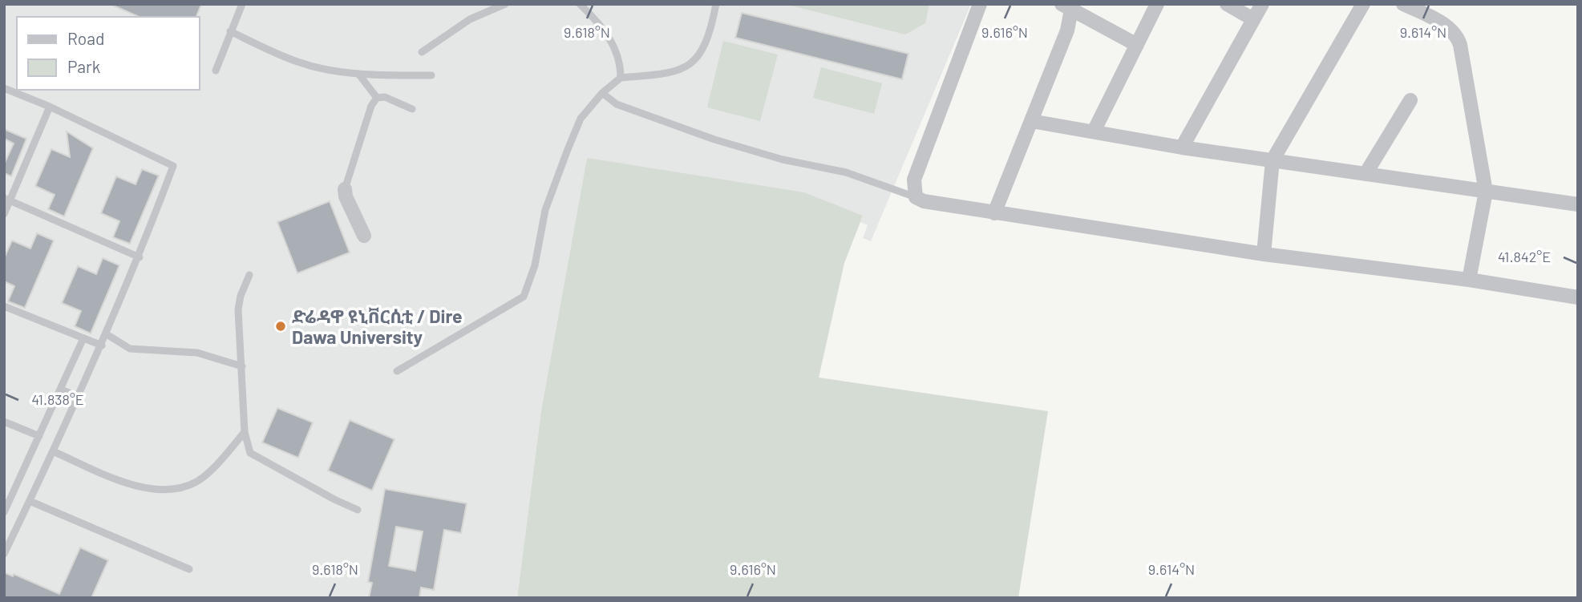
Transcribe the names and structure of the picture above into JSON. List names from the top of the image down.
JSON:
{
  "places": ["ድሬዳዋ ዩኒቨርሲቲ / Dire Dawa University"],
  "legend": ["Road", "Park"],
  "coordinates": [
    "9.618°N",
    "9.616°N",
    "9.614°N",
    "41.842°E",
    "41.838°E"
  ]
}
